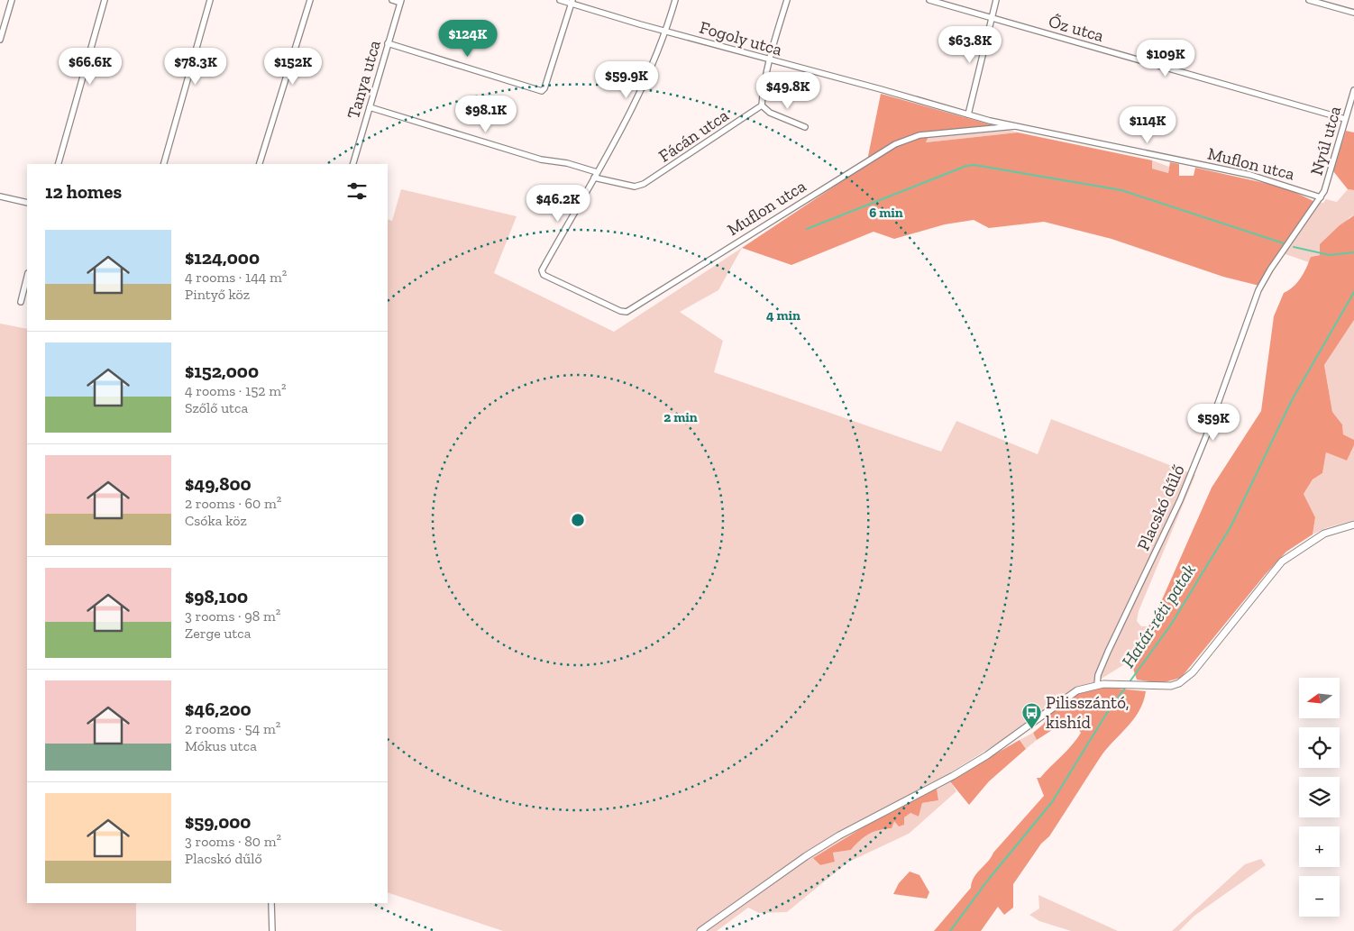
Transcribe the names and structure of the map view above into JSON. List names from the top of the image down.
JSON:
{
  "streets": {
    "street": [
      "Őz utca",
      "Fogoly utca",
      "Tanya utca",
      "Fácán utca",
      "Nyúl utca",
      "Muflon utca",
      "Placskó dűlő"
    ]
  },
  "crossings": [
    ["Őz utca", "Nyúl utca"],
    ["Fogoly utca", "Muflon utca"],
    ["Tanya utca", "Fácán utca"],
    ["Fácán utca", "Muflon utca"],
    ["Nyúl utca", "Muflon utca"],
    ["Nyúl utca", "Placskó dűlő"],
    ["Muflon utca", "Placskó dűlő"]
  ],
  "water": ["Határ-réti patak"],
  "places": {
    "bus stop": ["Pilisszántó, kishíd"]
  },
  "north": "left",
  "page": {
    "price": [
      "$124K",
      "$63.8K",
      "$109K",
      "$66.6K",
      "$78.3K",
      "$152K",
      "$59.9K",
      "$49.8K",
      "$98.1K",
      "$114K",
      "$46.2K",
      "$59K"
    ],
    "heading": "12 homes",
    "list": [
      {
        "name": "$124,000",
        "note": "4 rooms · 144 m² · Pintyő köz"
      },
      {
        "name": "$152,000",
        "note": "4 rooms · 152 m² · Szőlő utca"
      },
      {
        "name": "$49,800",
        "note": "2 rooms · 60 m² · Csóka köz"
      },
      {
        "name": "$98,100",
        "note": "3 rooms · 98 m² · Zerge utca"
      },
      {
        "name": "$46,200",
        "note": "2 rooms · 54 m² · Mókus utca"
      },
      {
        "name": "$59,000",
        "note": "3 rooms · 80 m² · Placskó dűlő"
      }
    ],
    "map_buttons": ["+", "−"]
  },
  "rings": ["6 min", "4 min", "2 min"]
}
